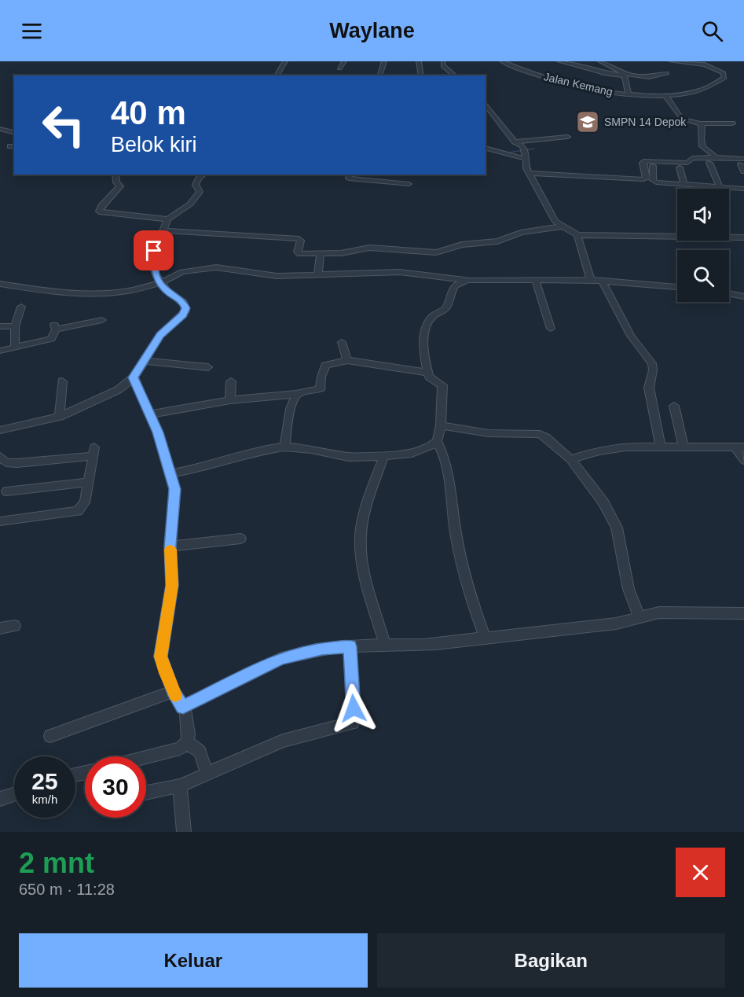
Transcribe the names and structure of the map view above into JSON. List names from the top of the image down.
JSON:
{
  "streets": {
    "street": ["Jalan Kemang"]
  },
  "places": {
    "school or university": ["SMPN 14 Depok"]
  },
  "page": {
    "header": "Waylane",
    "turn": ["40 m", "Belok kiri"],
    "speed": "25 km/h",
    "limit": "30",
    "heading": ["2 mnt", "650 m · 11:28"],
    "buttons": ["Keluar", "Bagikan"]
  }
}
